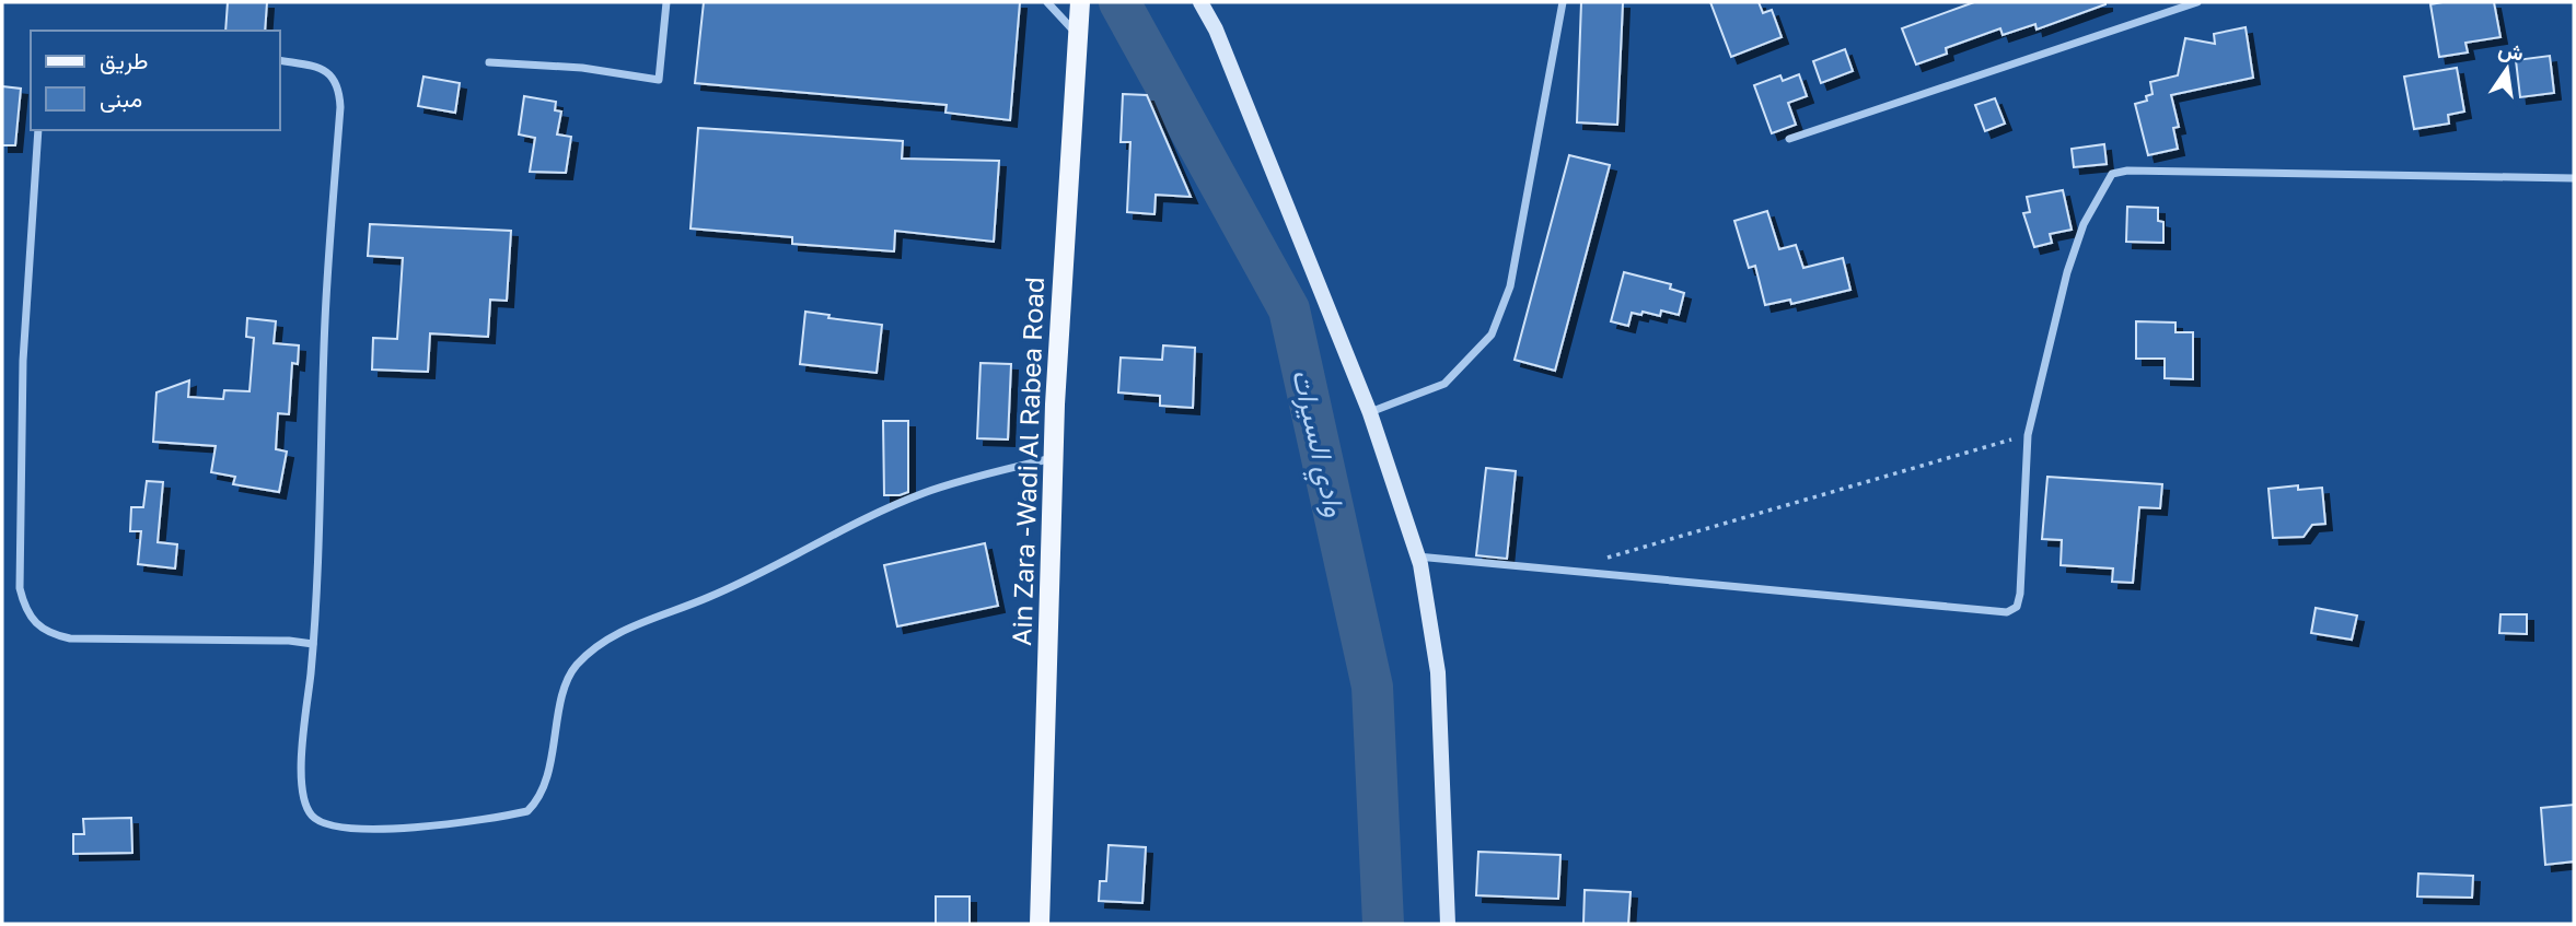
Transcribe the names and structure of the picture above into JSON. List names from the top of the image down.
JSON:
{
  "streets": {
    "main road": ["Ain Zara -Wadi Al Rabea Road"]
  },
  "water": ["وادي السيرات"],
  "legend": ["طريق", "مبنى"],
  "north": "top"
}
